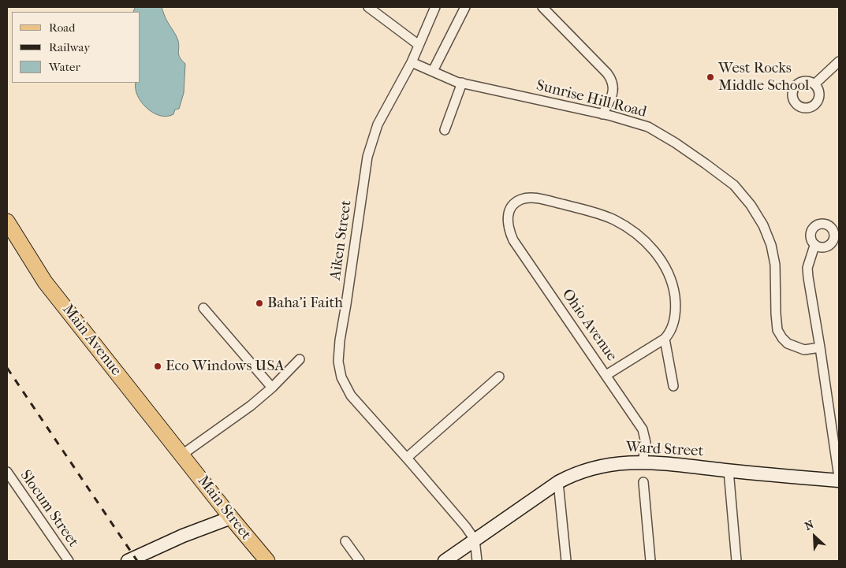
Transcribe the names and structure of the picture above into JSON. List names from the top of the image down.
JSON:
{
  "streets": {
    "main road": ["Main Avenue", "Ward Street", "Main Street"],
    "street": [
      "Sunrise Hill Road",
      "Aiken Street",
      "Ohio Avenue",
      "Slocum Street"
    ]
  },
  "crossings": [
    ["Sunrise Hill Road", "Aiken Street"],
    ["Aiken Street", "Ward Street"],
    ["Ohio Avenue", "Ward Street"],
    ["Main Avenue", "Main Street"]
  ],
  "places": ["West Rocks Middle School", "Baha'i Faith", "Eco Windows USA"],
  "legend": ["Road", "Railway", "Water"],
  "north": "top left"
}
